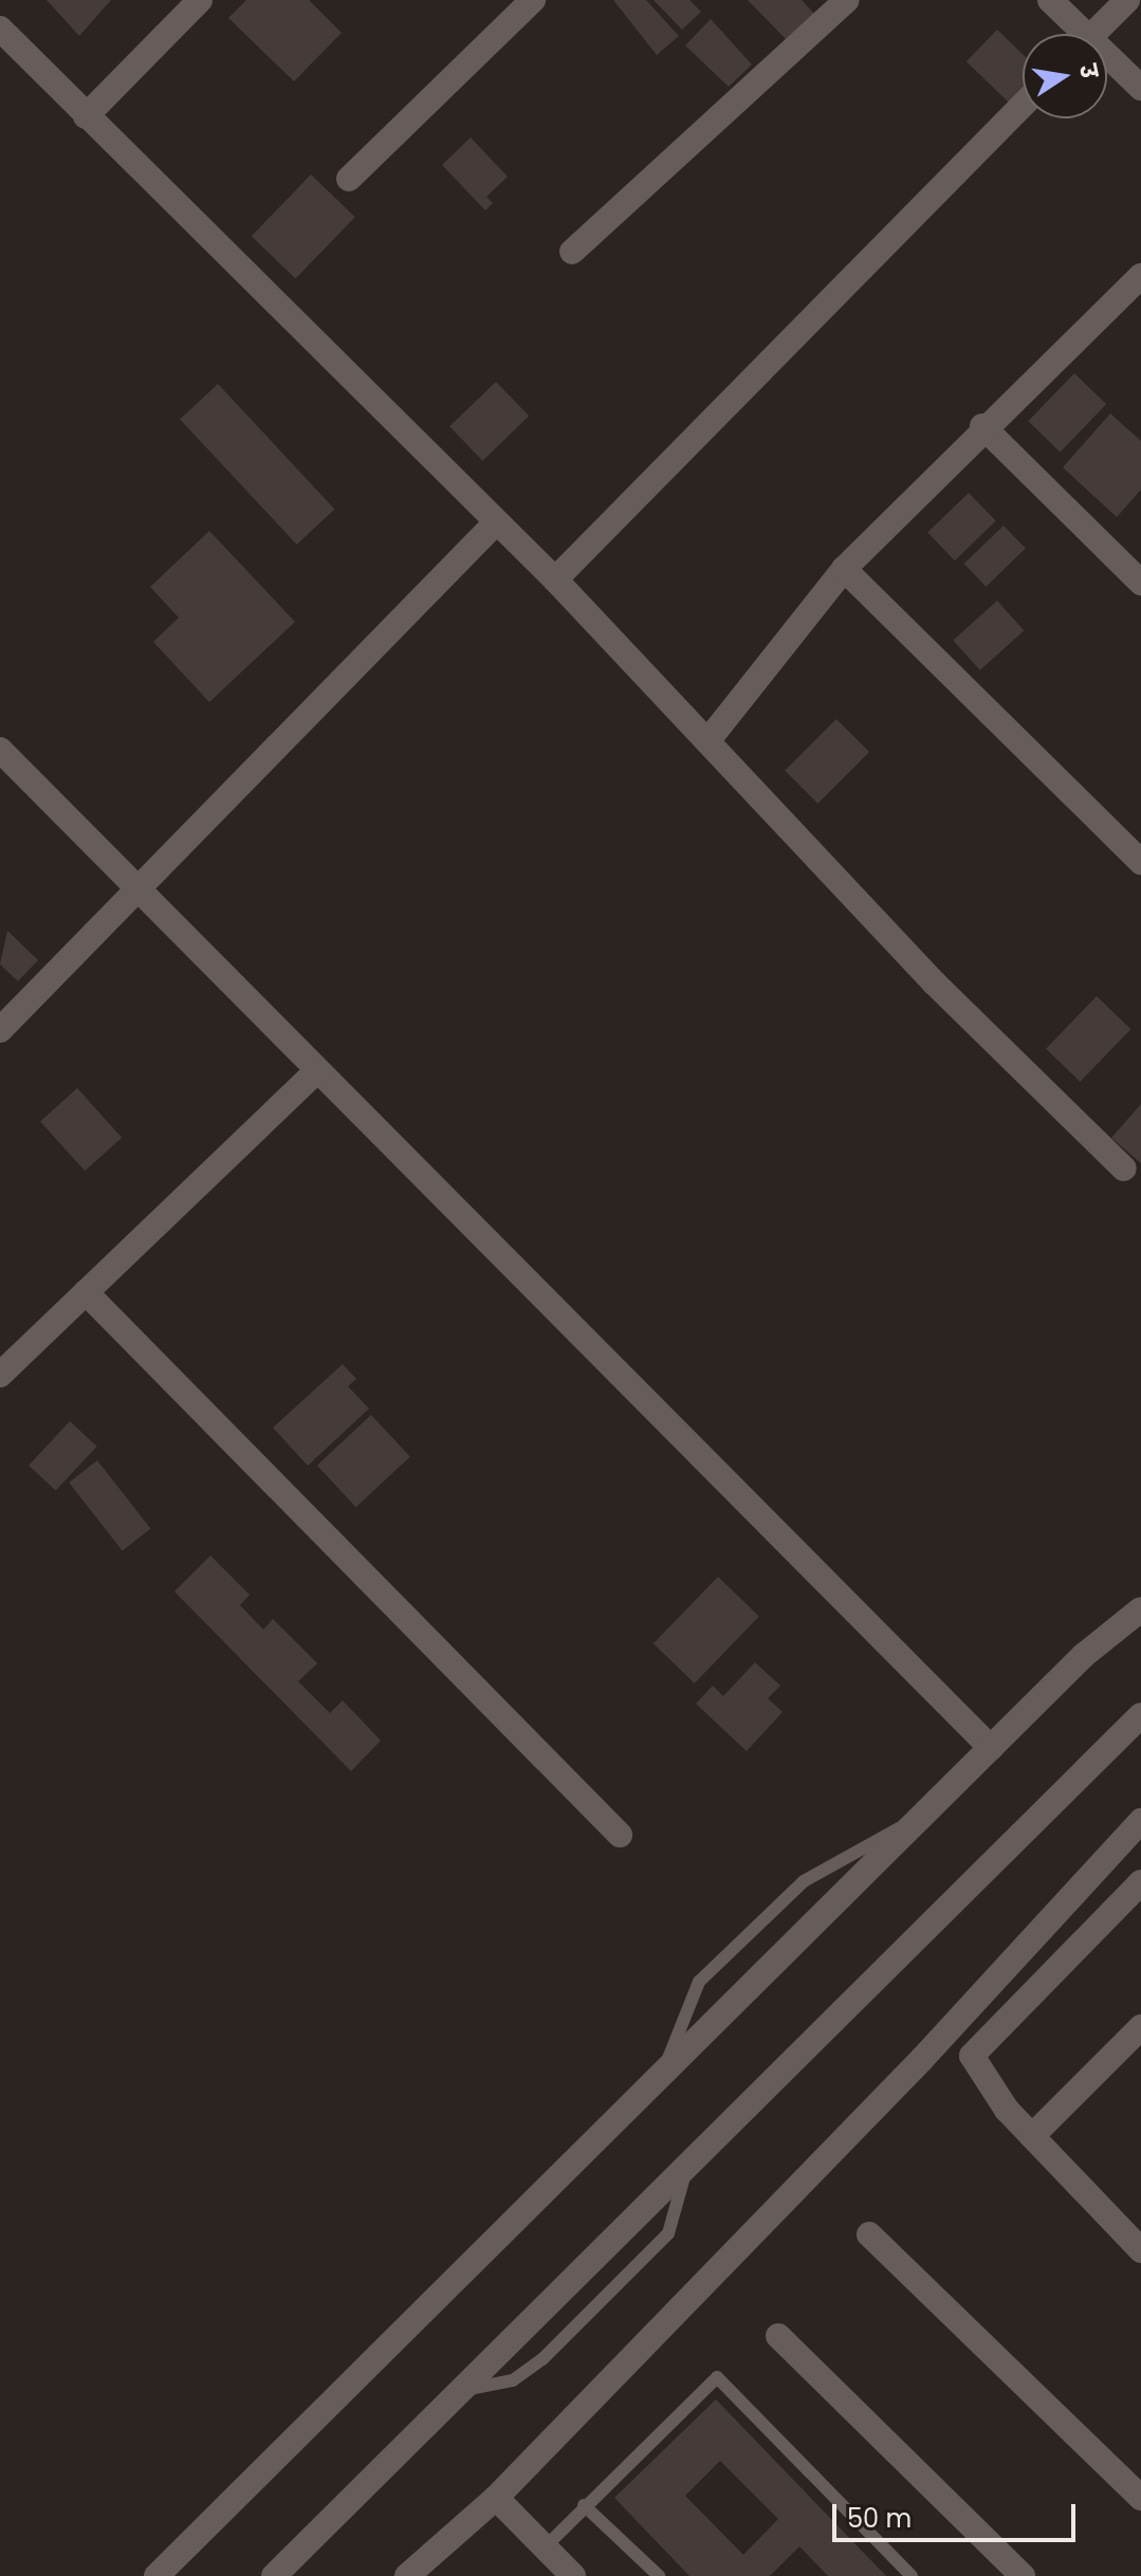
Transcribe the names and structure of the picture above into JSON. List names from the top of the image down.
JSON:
{
  "scale_bar": "50 m",
  "north": "right"
}
